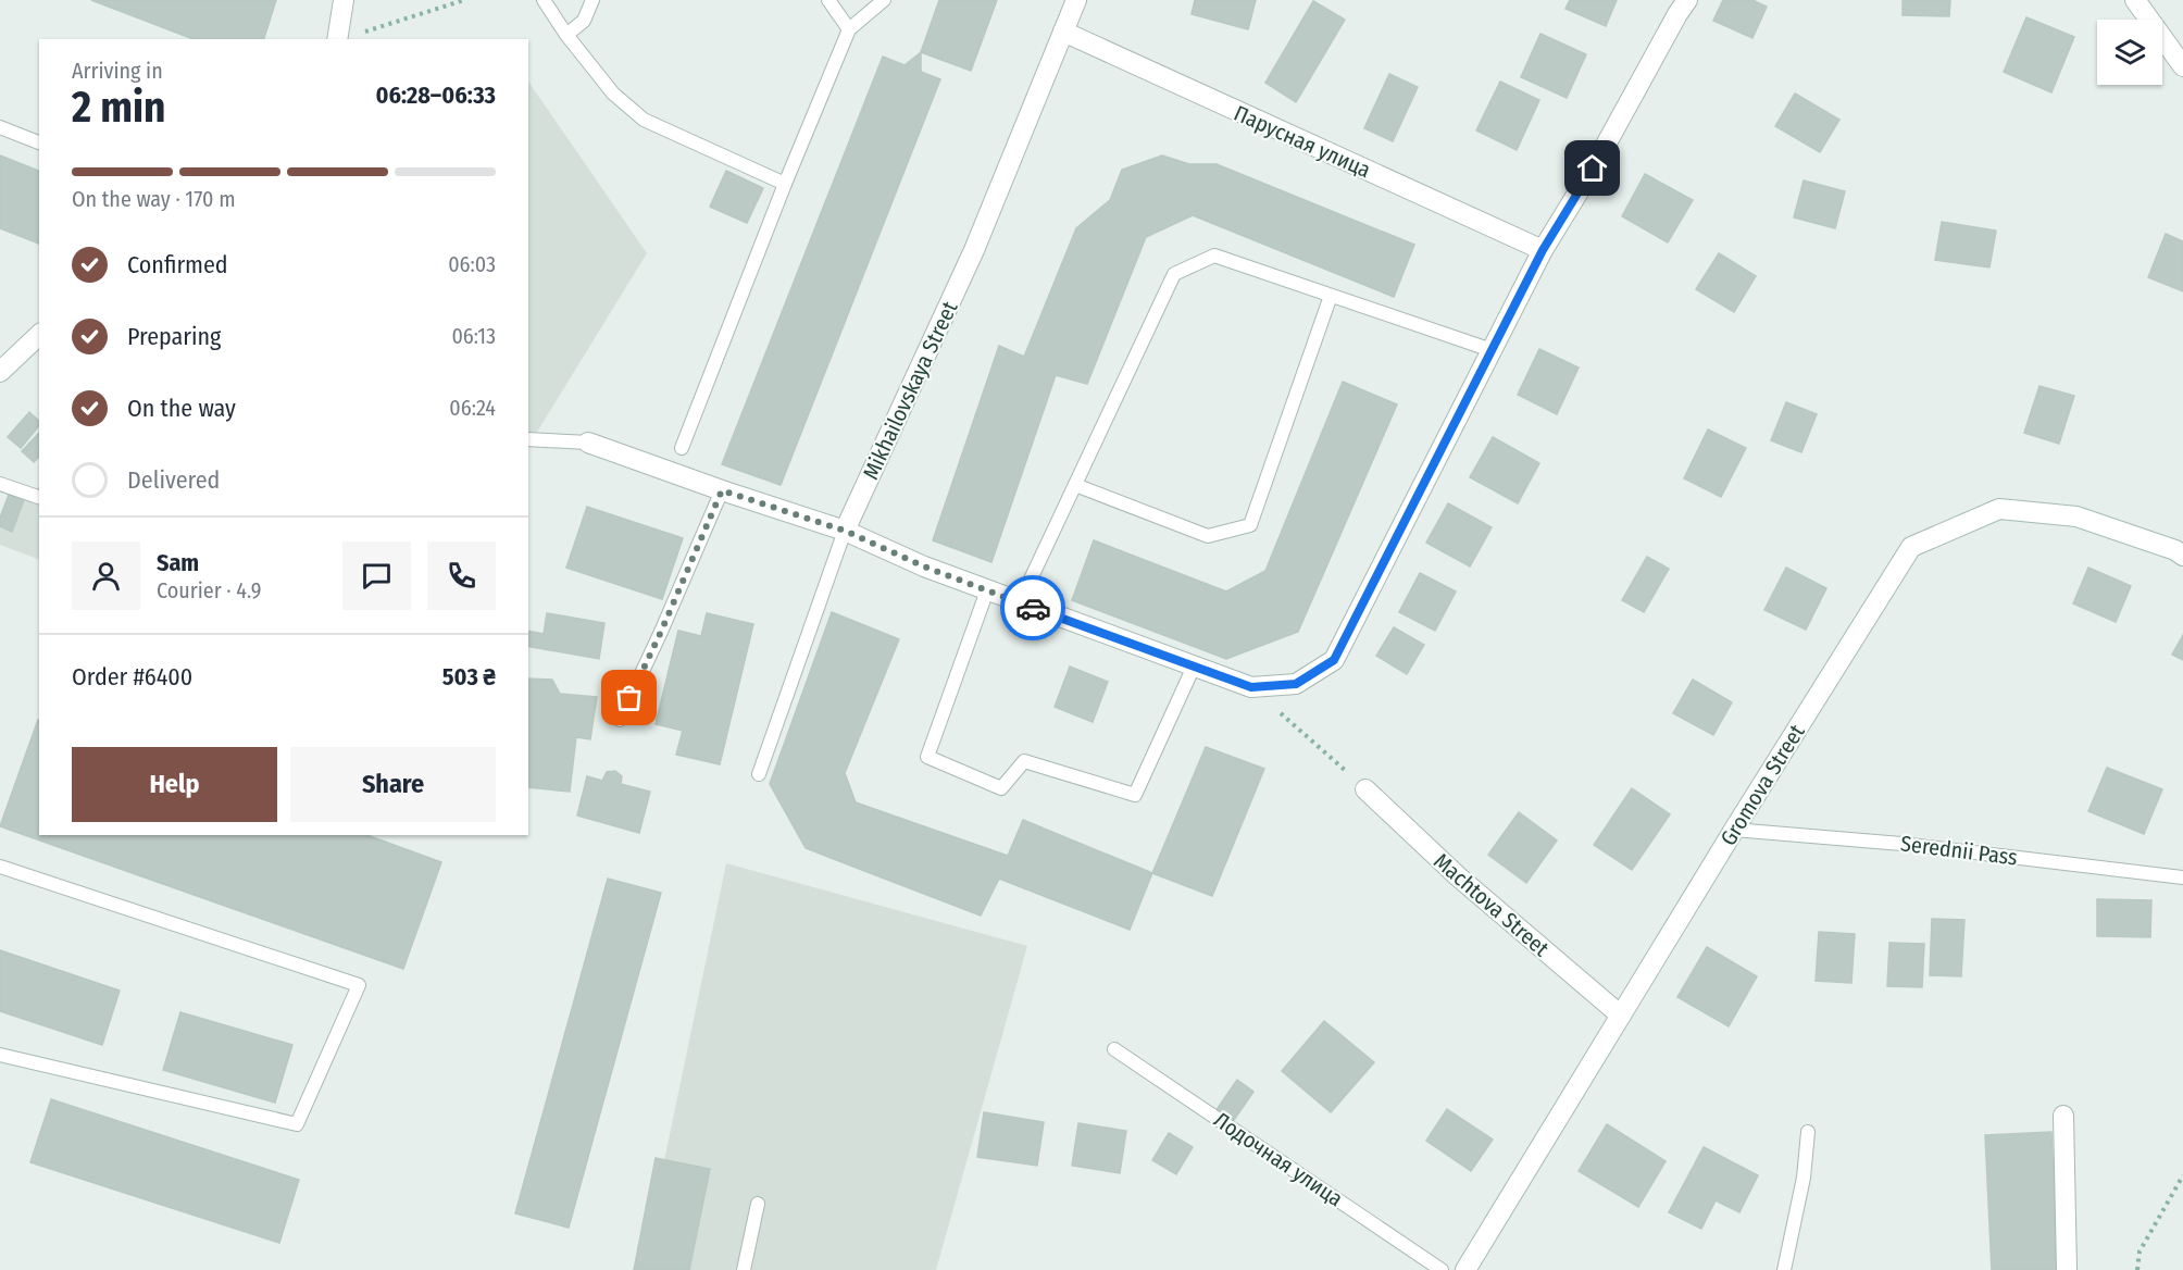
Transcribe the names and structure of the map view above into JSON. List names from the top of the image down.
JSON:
{
  "streets": {
    "street": [
      "Парусная улица",
      "Mikhailovskaya Street",
      "Gromova Street",
      "Machtova Street"
    ],
    "lane": ["Serednii Pass", "Лодочная улица"]
  },
  "crossings": [
    ["Парусная улица", "Mikhailovskaya Street"],
    ["Gromova Street", "Serednii Pass"],
    ["Gromova Street", "Machtova Street"]
  ],
  "page": {
    "heading": ["2 min", "Arriving in", "06:28–06:33"],
    "panel": [
      "Sam",
      "Courier · 4.9",
      "Order #6400",
      "503 ₴"
    ],
    "bar": "On the way · 170 m",
    "list": [
      ["Confirmed", "06:03"],
      ["Preparing", "06:13"],
      ["On the way", "06:24"],
      "Delivered"
    ],
    "buttons": ["Help", "Share"]
  }
}
